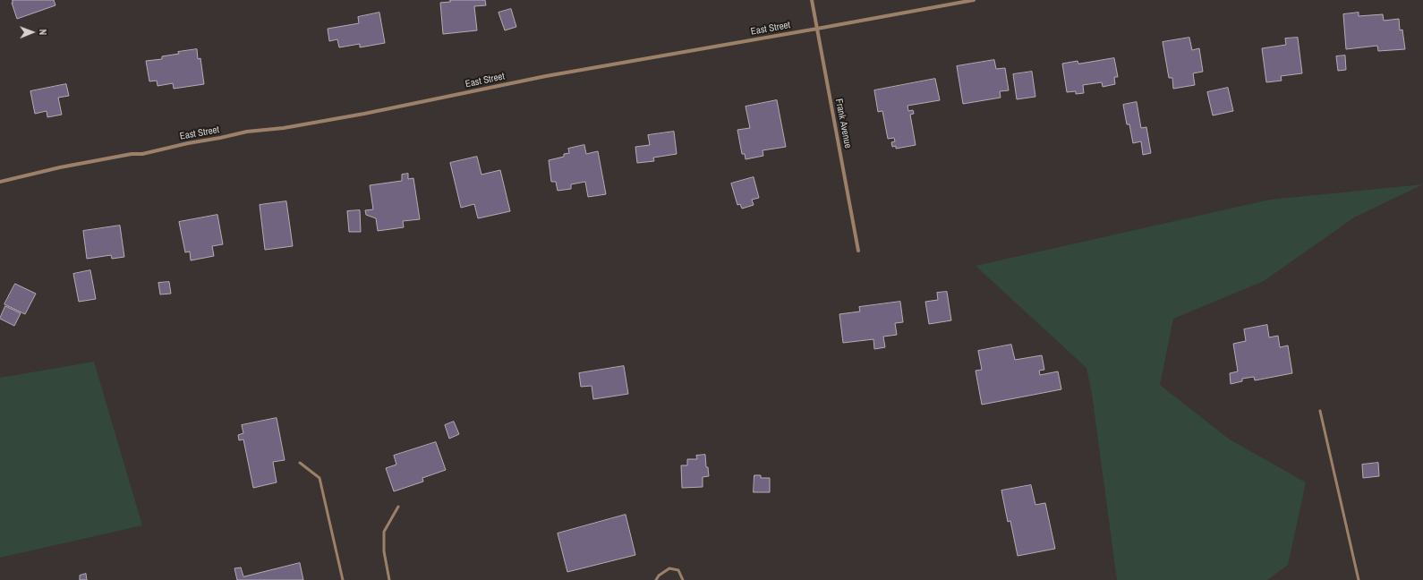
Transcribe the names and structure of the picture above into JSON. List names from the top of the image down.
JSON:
{
  "streets": {
    "street": ["East Street", "Frank Avenue"]
  },
  "crossings": [
    ["East Street", "Frank Avenue"]
  ],
  "north": "right"
}
